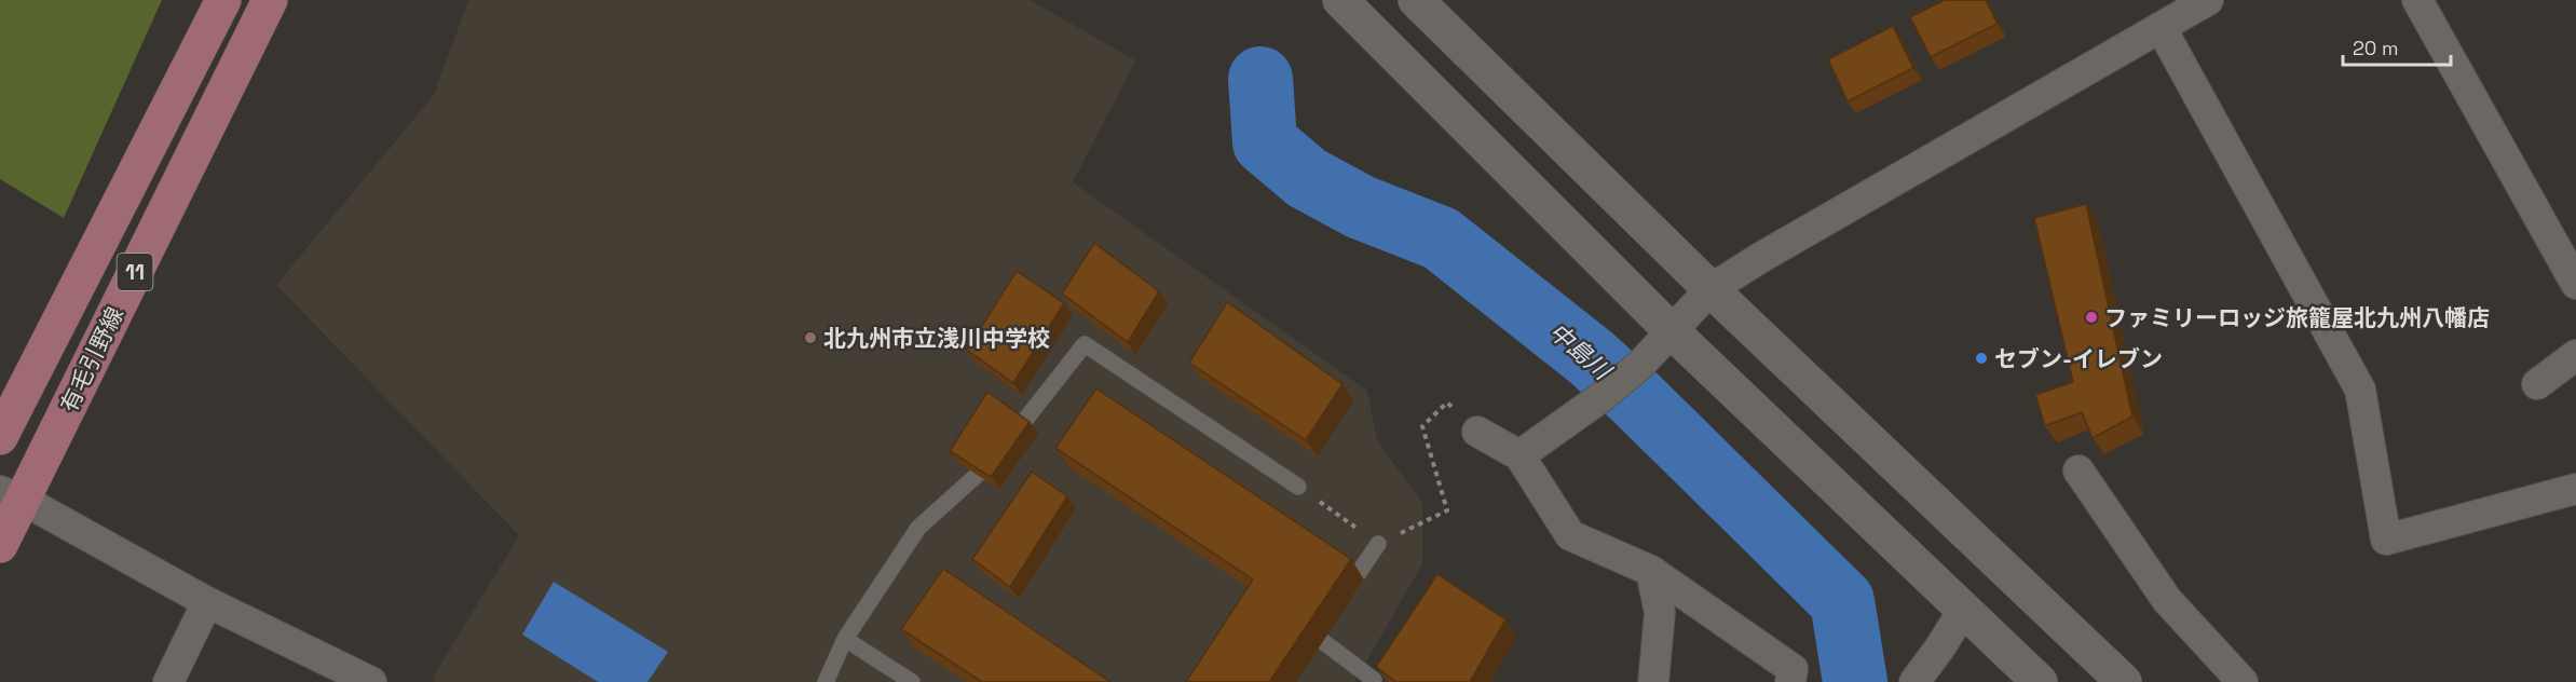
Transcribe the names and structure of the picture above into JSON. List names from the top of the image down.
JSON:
{
  "streets": {
    "main road": ["11", "有毛引野線"]
  },
  "water": ["中島川"],
  "places": ["ファミリーロッジ旅籠屋北九州八幡店", "北九州市立浅川中学校", "セブン-イレブン"],
  "scale_bar": "20 m"
}
